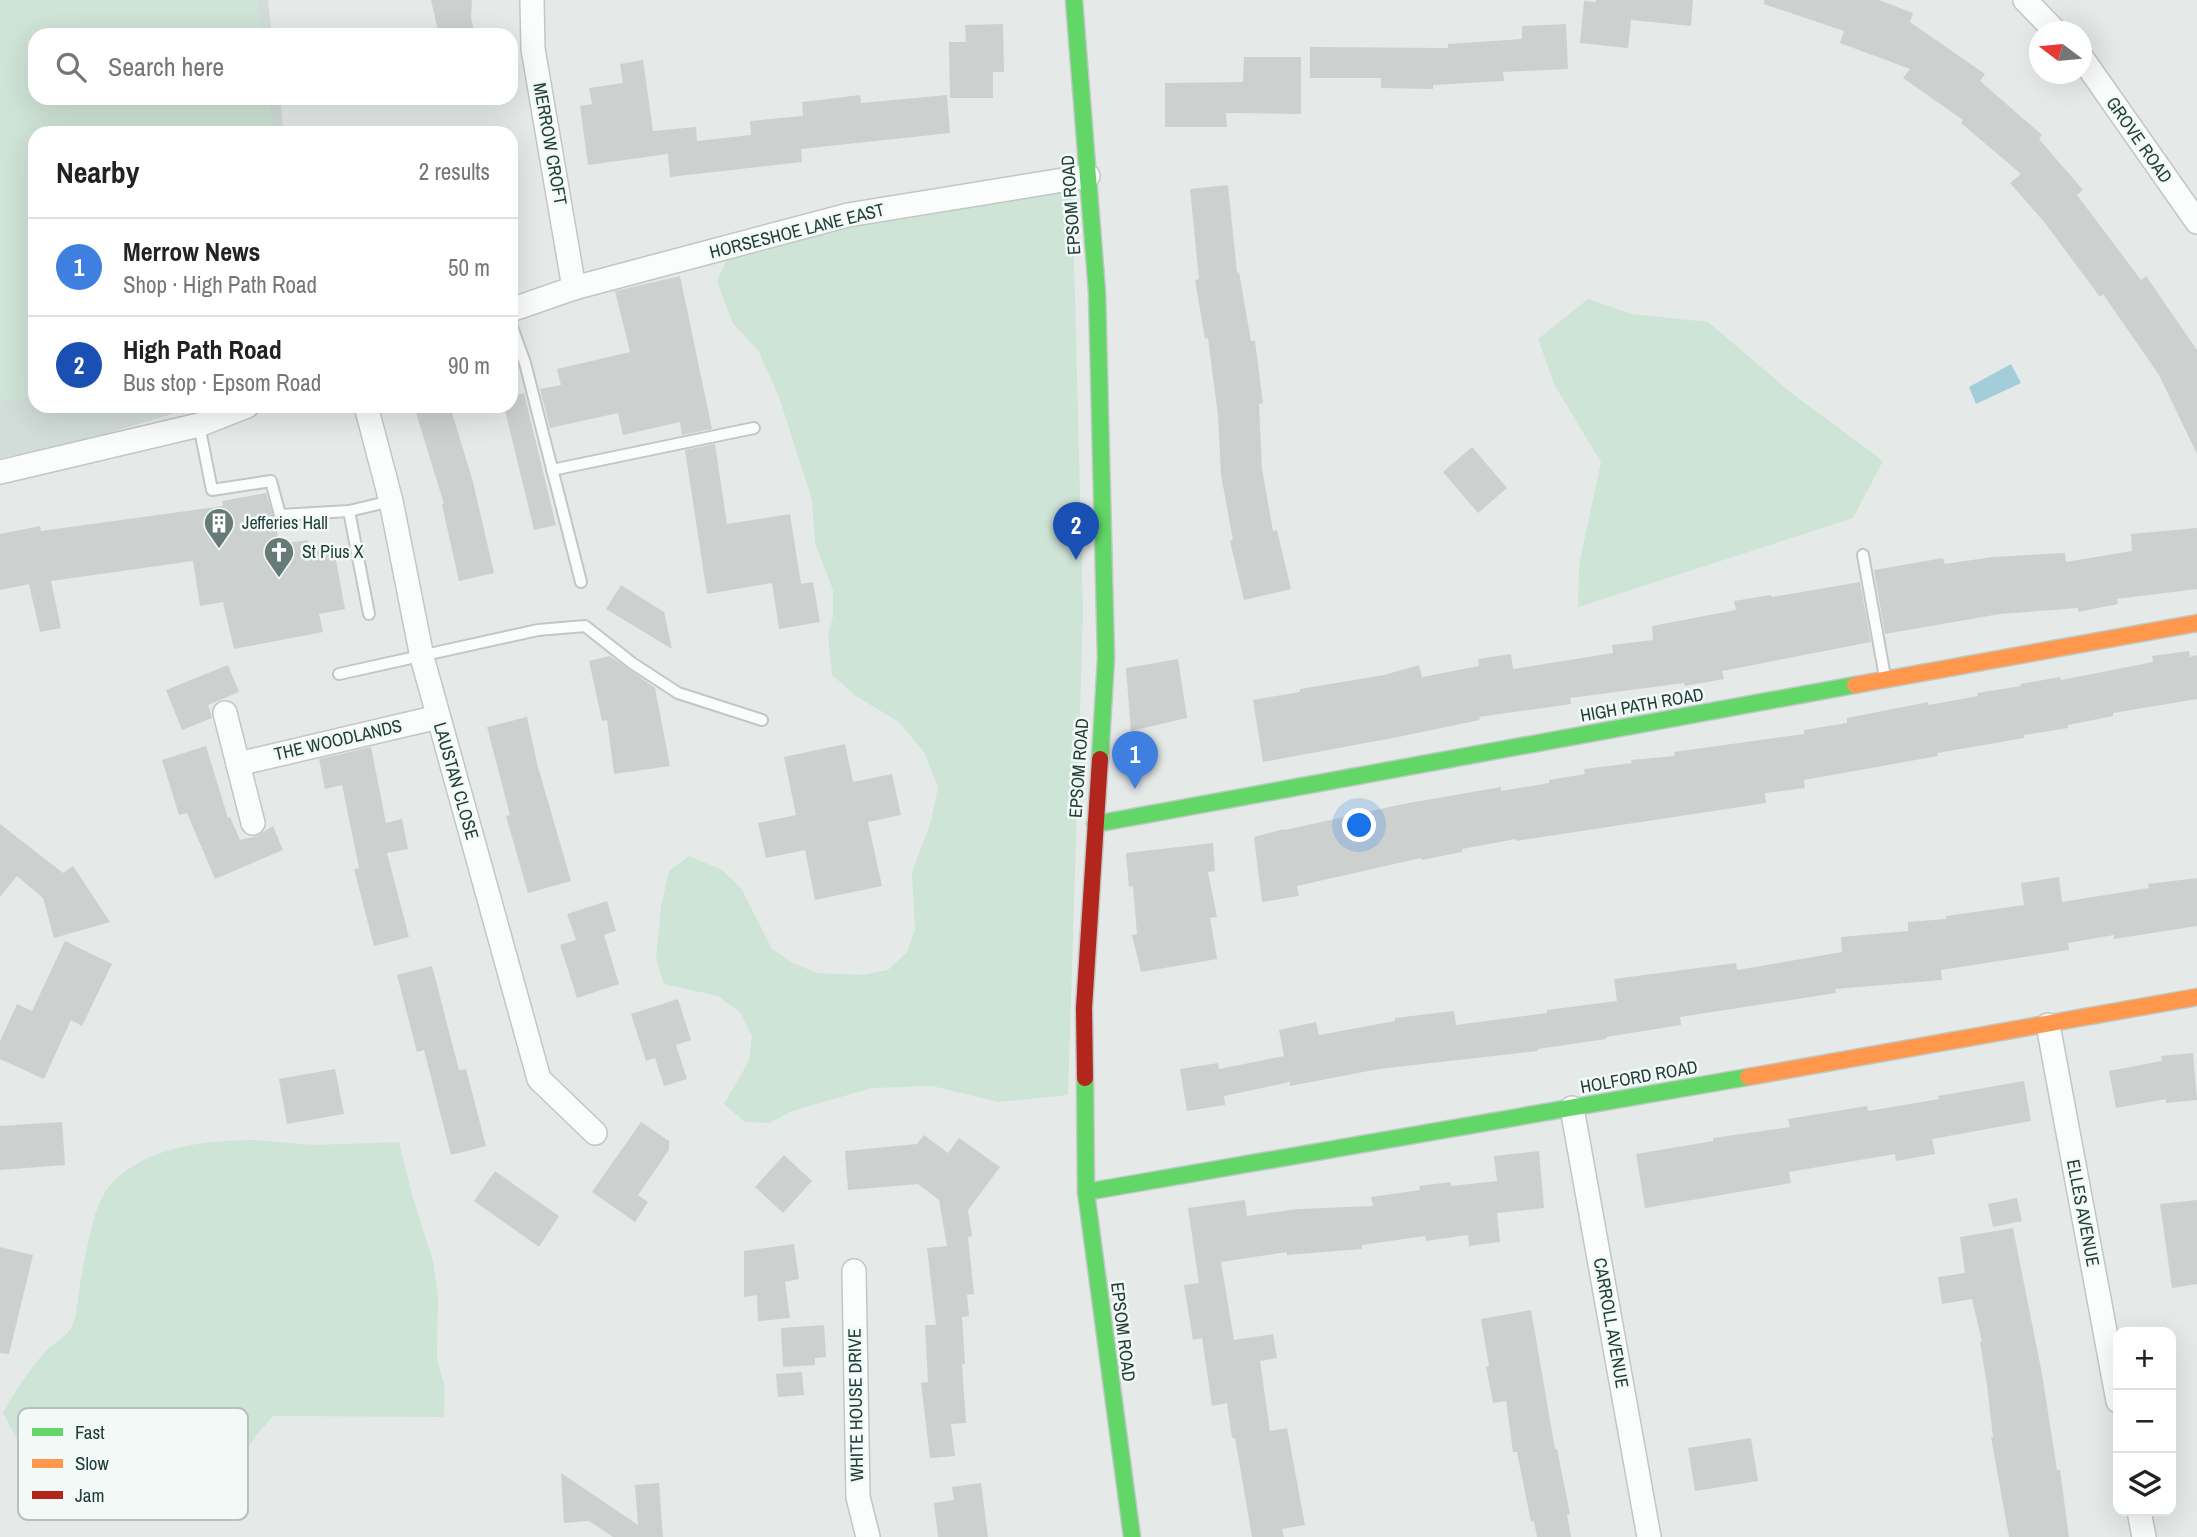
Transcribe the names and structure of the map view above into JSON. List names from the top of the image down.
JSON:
{
  "streets": {
    "street": [
      "GROVE ROAD",
      "MERROW CROFT",
      "EPSOM ROAD",
      "HORSESHOE LANE EAST",
      "HIGH PATH ROAD",
      "THE WOODLANDS",
      "LAUSTAN CLOSE",
      "HOLFORD ROAD",
      "ELLES AVENUE",
      "CARROLL AVENUE",
      "WHITE HOUSE DRIVE"
    ]
  },
  "crossings": [
    ["MERROW CROFT", "HORSESHOE LANE EAST"],
    ["EPSOM ROAD", "HORSESHOE LANE EAST"],
    ["EPSOM ROAD", "HIGH PATH ROAD"],
    ["EPSOM ROAD", "HOLFORD ROAD"],
    ["THE WOODLANDS", "LAUSTAN CLOSE"],
    ["HOLFORD ROAD", "ELLES AVENUE"],
    ["HOLFORD ROAD", "CARROLL AVENUE"]
  ],
  "places": {
    "building": ["Jefferies Hall"],
    "church": ["St Pius X"]
  },
  "legend": ["Fast", "Slow", "Jam"],
  "north": "left",
  "page": {
    "search": "Search here",
    "heading": ["Nearby", "2 results"],
    "list": [
      {
        "mark": "1",
        "name": "Merrow News",
        "note": "Shop · High Path Road",
        "value": "50 m"
      },
      {
        "mark": "2",
        "name": "High Path Road",
        "note": "Bus stop · Epsom Road",
        "value": "90 m"
      }
    ],
    "pins": ["2", "1"],
    "map_buttons": ["+", "−"]
  }
}
